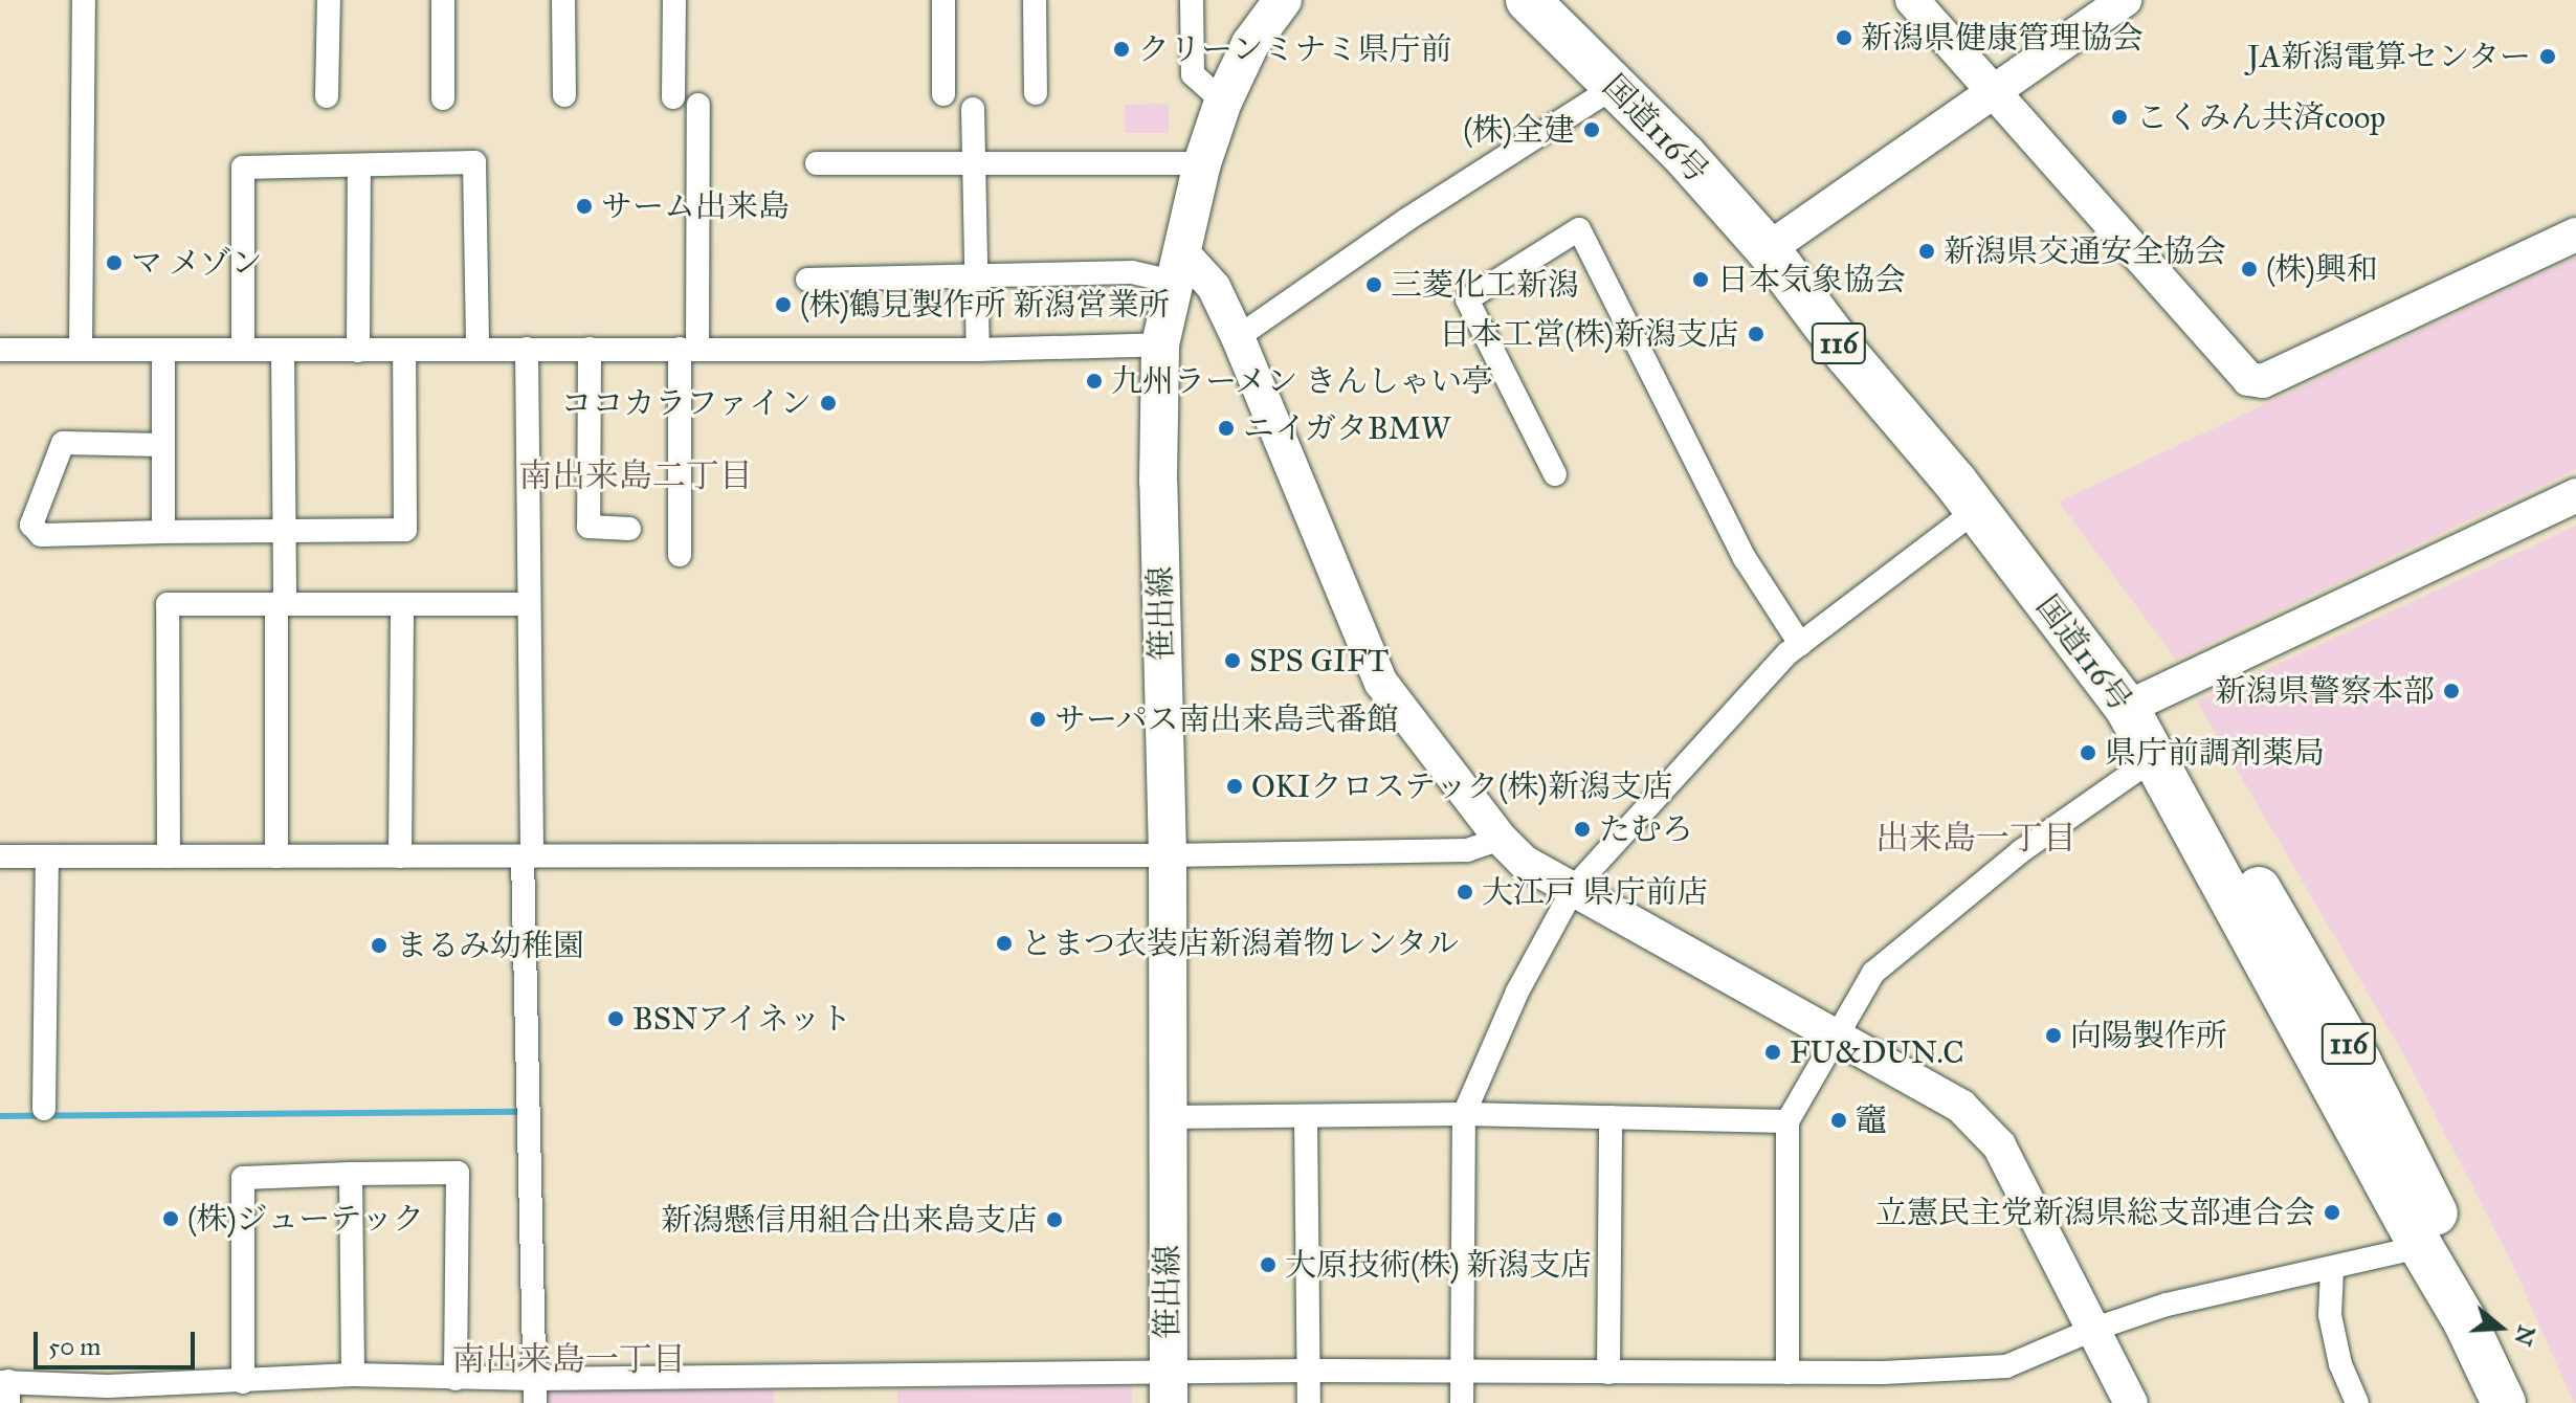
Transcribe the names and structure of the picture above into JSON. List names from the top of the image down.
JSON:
{
  "streets": {
    "highway": ["国道116号", "116"],
    "main road": ["笹出線"]
  },
  "districts": ["南出来島二丁目", "出来島一丁目", "南出来島一丁目"],
  "places": [
    "新潟県健康管理協会",
    "クリーンミナミ県庁前",
    "JA新潟電算センター",
    "こくみん共済coop",
    "(株)全建",
    "サーム出来島",
    "新潟県交通安全協会",
    "マ メゾン",
    "(株)興和",
    "日本気象協会",
    "三菱化工新潟",
    "(株)鶴見製作所 新潟営業所",
    "日本工営(株)新潟支店",
    "九州ラーメン きんしゃい亭",
    "ココカラファイン",
    "ニイガタBMW",
    "SPS GIFT",
    "新潟県警察本部",
    "サーパス南出来島弐番館",
    "県庁前調剤薬局",
    "OKIクロステック(株)新潟支店",
    "たむろ",
    "大江戸 県庁前店",
    "とまつ衣装店新潟着物レンタル",
    "まるみ幼稚園",
    "BSNアイネット",
    "向陽製作所",
    "FU&DUN.C",
    "竈",
    "立憲民主党新潟県総支部連合会",
    "(株)ジューテック",
    "新潟懸信用組合出来島支店",
    "大原技術(株) 新潟支店"
  ],
  "scale_bar": "50 m",
  "north": "right"
}
